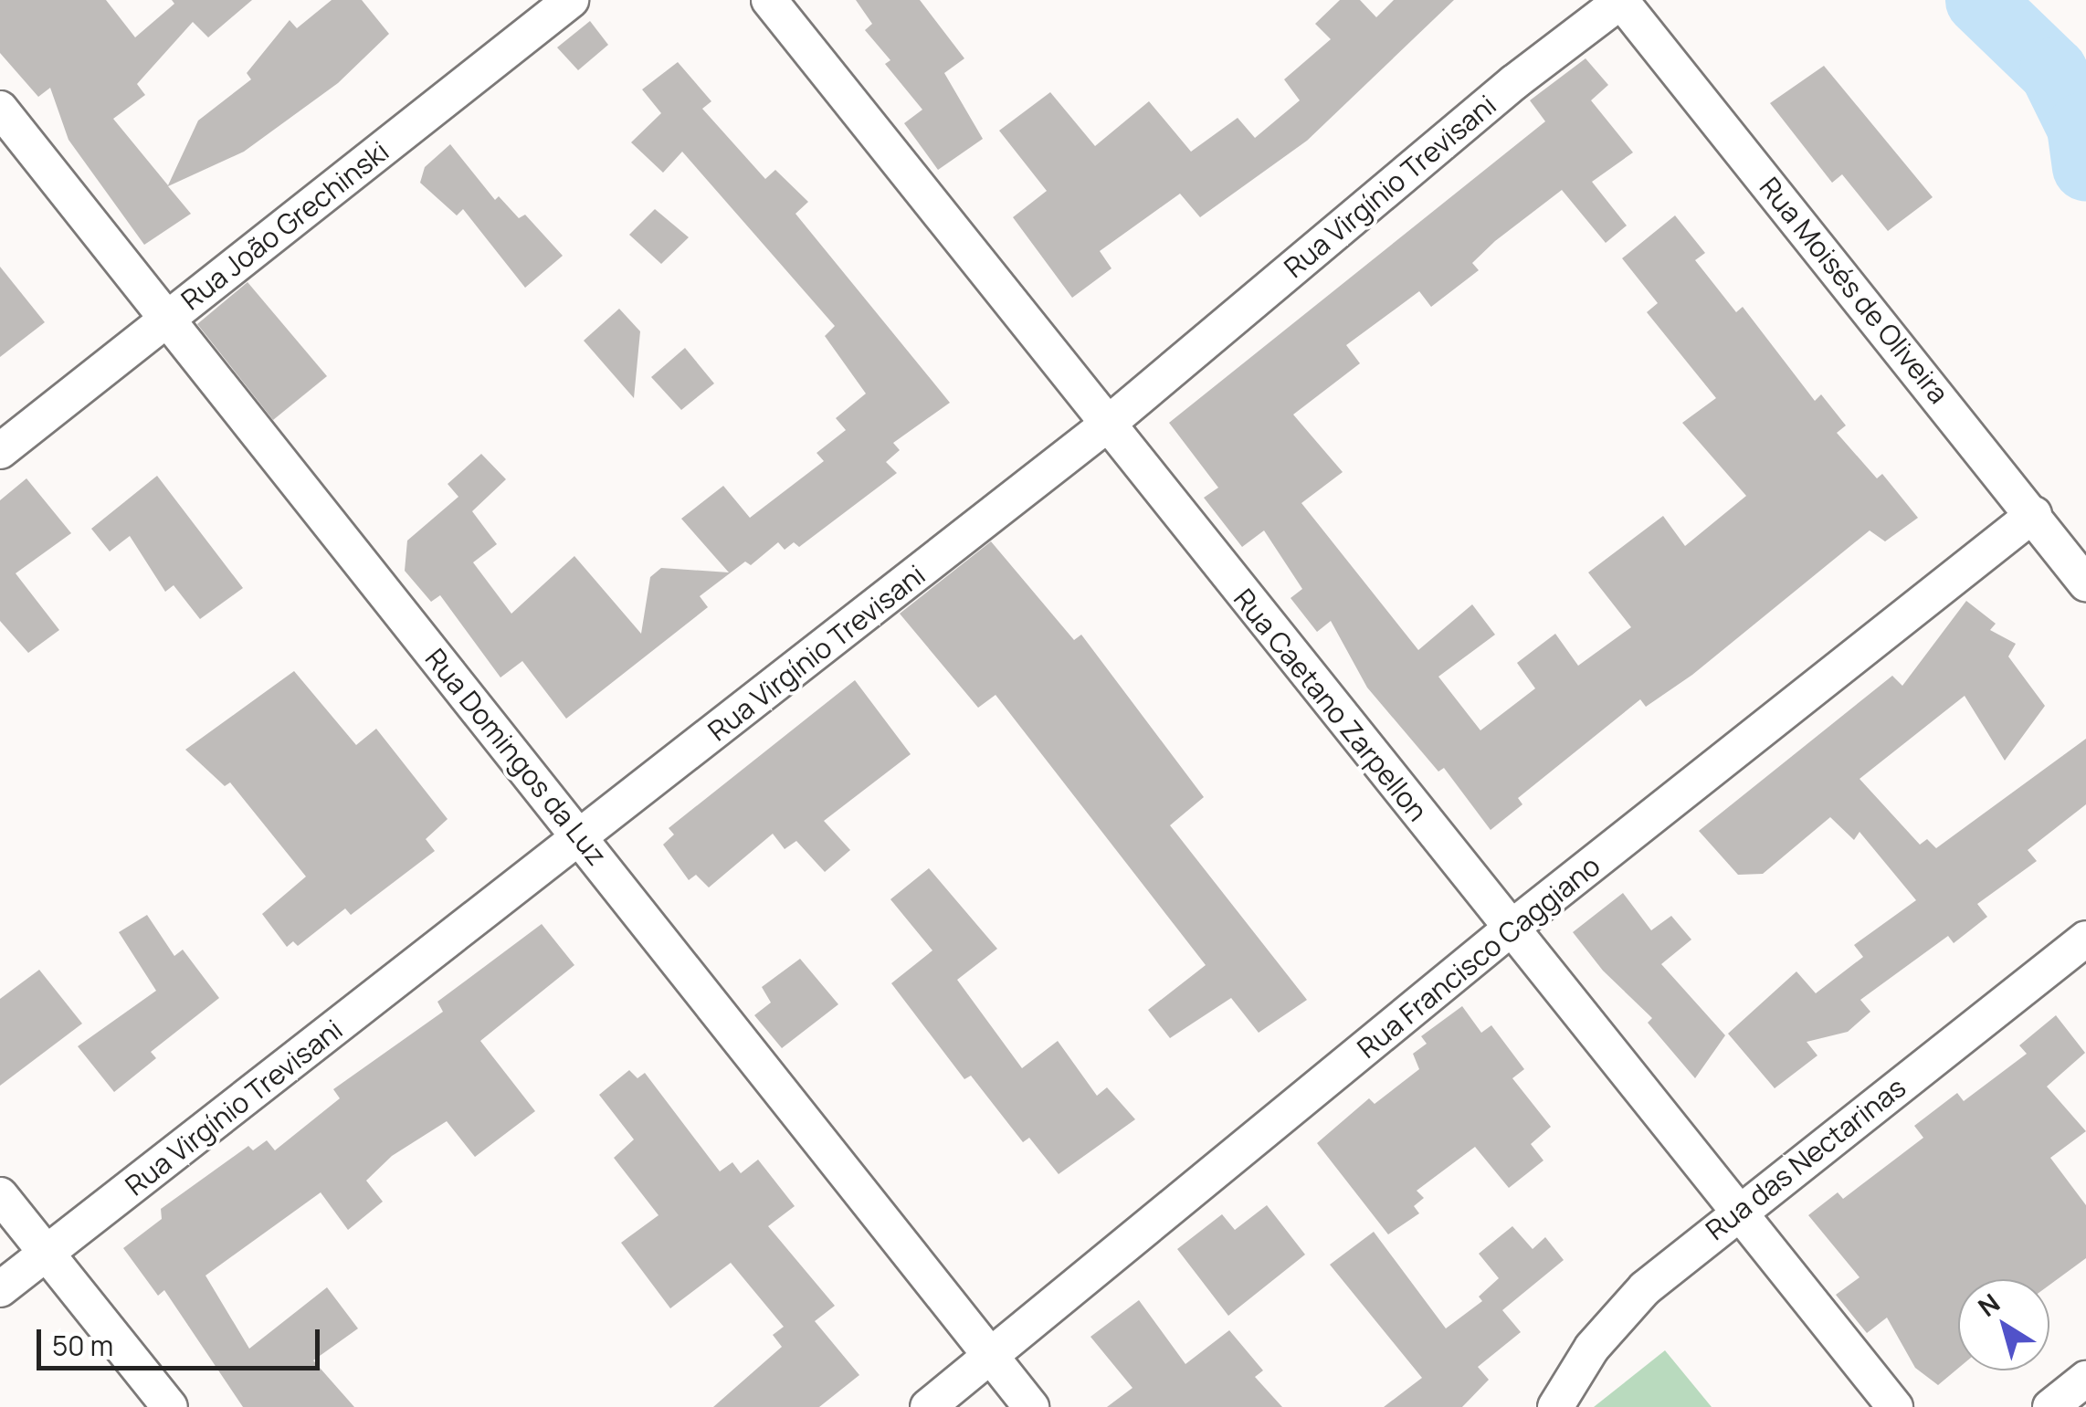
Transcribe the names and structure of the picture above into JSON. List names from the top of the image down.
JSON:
{
  "streets": {
    "street": [
      "Rua Virgínio Trevisani",
      "Rua João Grechinski",
      "Rua Moisés de Oliveira",
      "Rua Caetano Zarpellon",
      "Rua Domingos da Luz",
      "Rua Francisco Caggiano",
      "Rua das Nectarinas"
    ]
  },
  "crossings": [
    ["Rua Virgínio Trevisani", "Rua Moisés de Oliveira"],
    ["Rua Virgínio Trevisani", "Rua Caetano Zarpellon"],
    ["Rua Virgínio Trevisani", "Rua Domingos da Luz"],
    ["Rua João Grechinski", "Rua Domingos da Luz"],
    ["Rua Moisés de Oliveira", "Rua Francisco Caggiano"],
    ["Rua Caetano Zarpellon", "Rua Francisco Caggiano"],
    ["Rua Caetano Zarpellon", "Rua das Nectarinas"],
    ["Rua Domingos da Luz", "Rua Francisco Caggiano"]
  ],
  "scale_bar": "50 m",
  "north": "top left"
}
